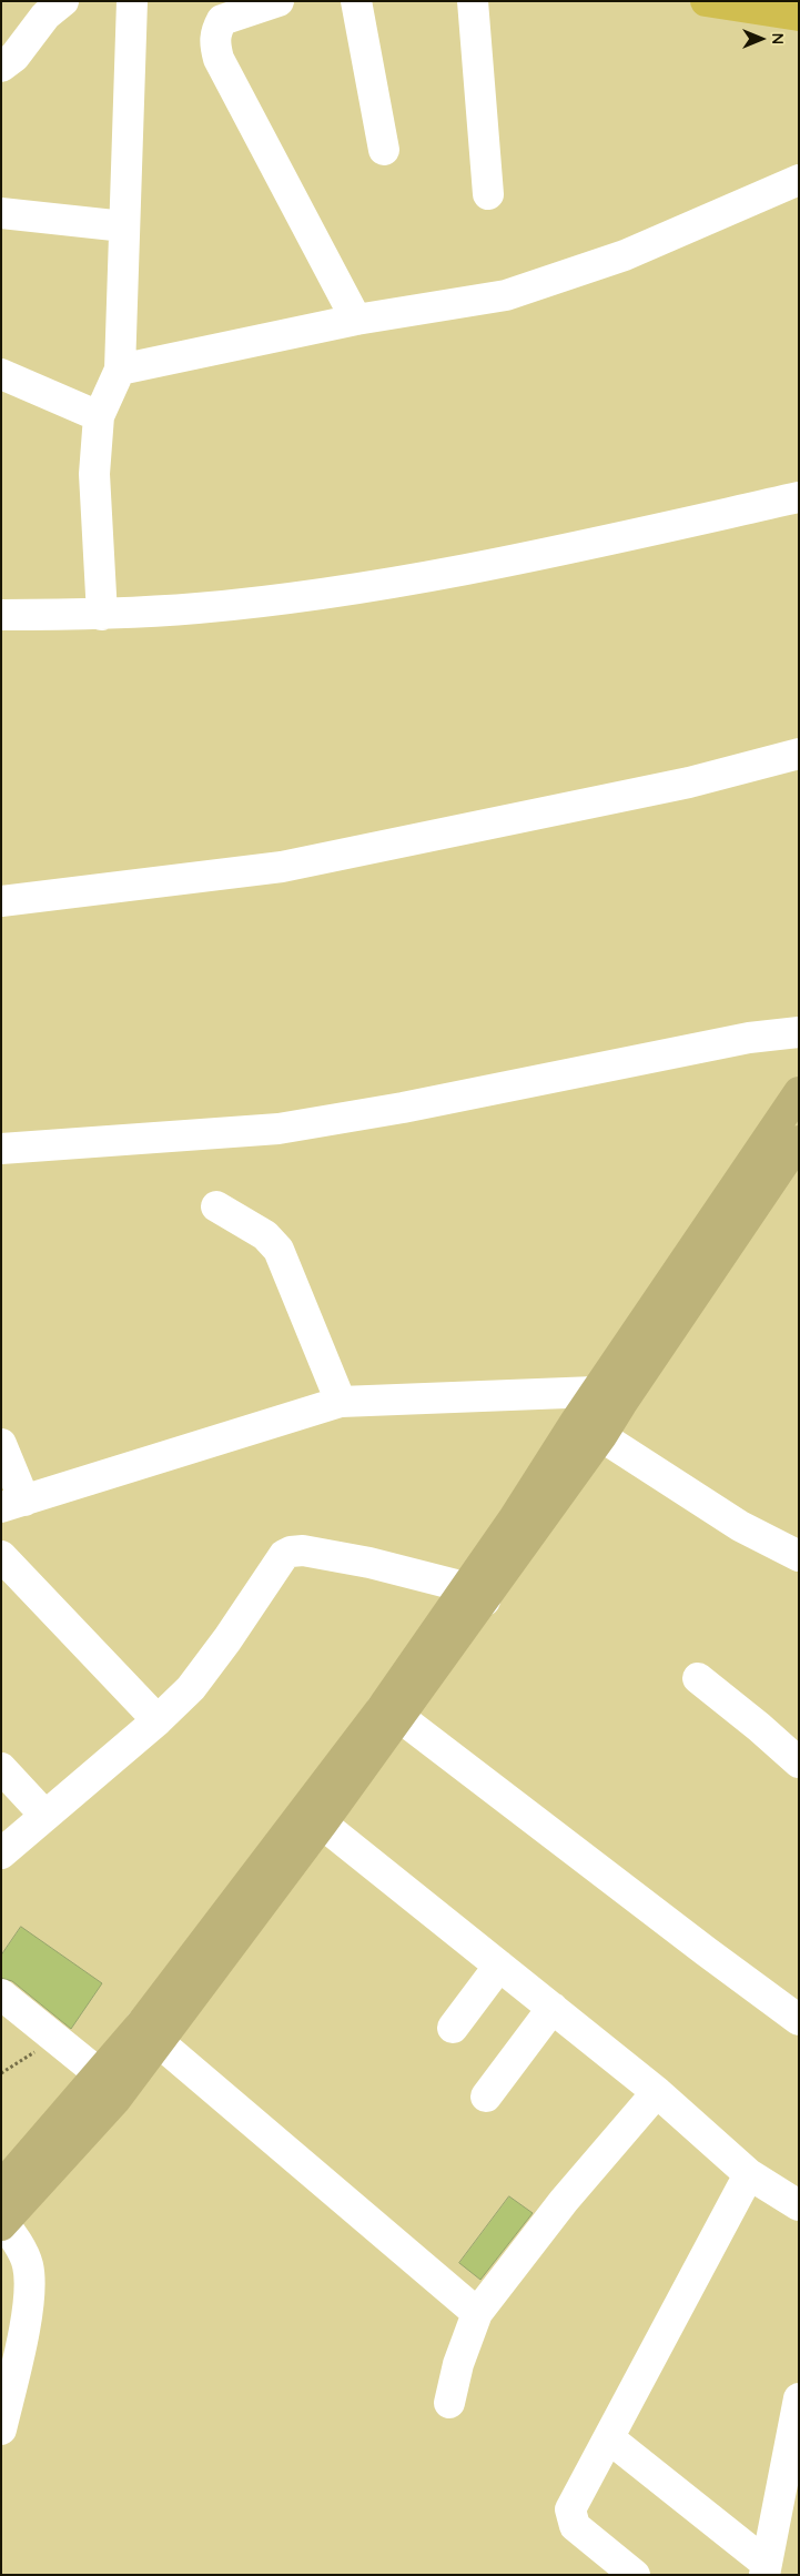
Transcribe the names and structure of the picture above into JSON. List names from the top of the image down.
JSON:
{
  "north": "right"
}
